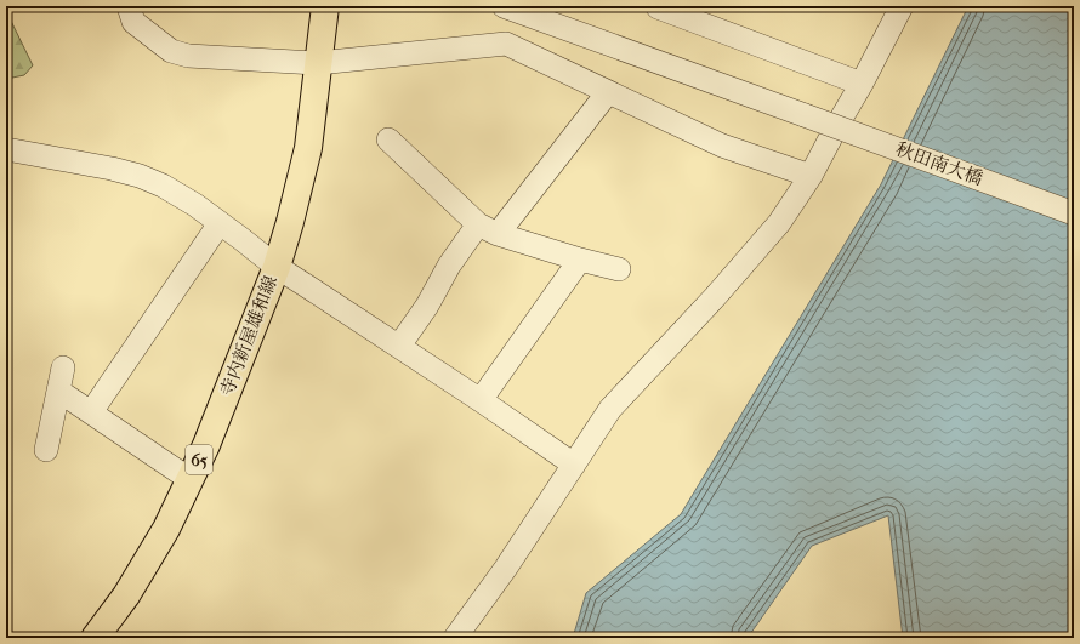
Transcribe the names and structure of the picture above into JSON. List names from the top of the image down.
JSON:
{
  "streets": {
    "main road": ["寺内新屋雄和線", "65"],
    "street": ["秋田南大橋"]
  }
}
